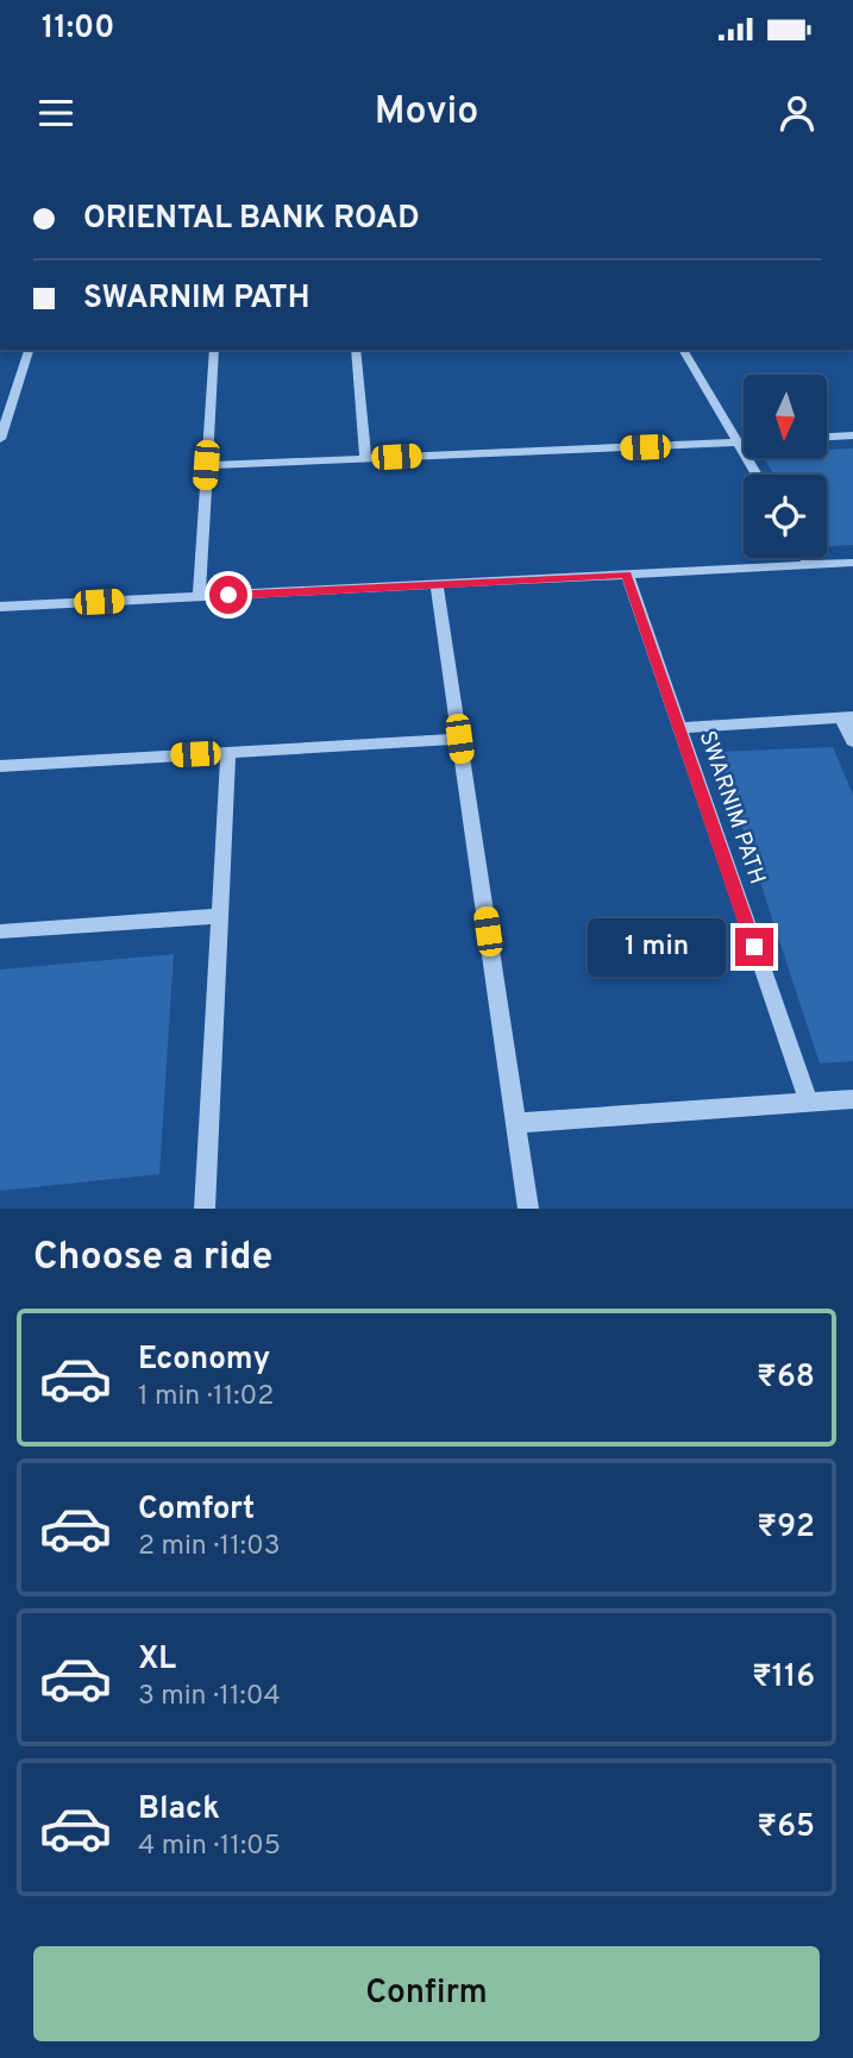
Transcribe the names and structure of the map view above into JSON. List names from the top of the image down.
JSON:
{
  "streets": {
    "street": ["SWARNIM PATH"]
  },
  "north": "bottom",
  "page": {
    "status": "11:00",
    "header": "Movio",
    "banner": ["ORIENTAL BANK ROAD", "SWARNIM PATH"],
    "bubble": "1 min",
    "heading": "Choose a ride",
    "list": [
      {
        "name": "Economy",
        "note": "1 min · 11:02",
        "value": "₹68"
      },
      {
        "name": "Comfort",
        "note": "2 min · 11:03",
        "value": "₹92"
      },
      {
        "name": "XL",
        "note": "3 min · 11:04",
        "value": "₹116"
      },
      {
        "name": "Black",
        "note": "4 min · 11:05",
        "value": "₹65"
      }
    ],
    "buttons": "Confirm"
  }
}
